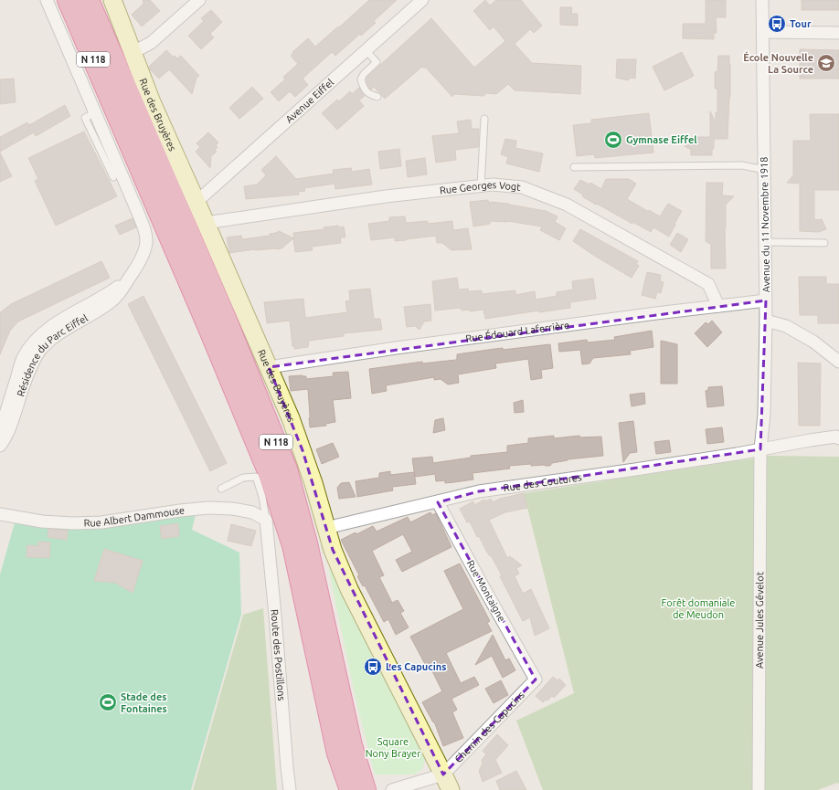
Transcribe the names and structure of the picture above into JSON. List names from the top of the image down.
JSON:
{
  "streets": {
    "highway": ["N 118"],
    "street": [
      "Avenue Eiffel",
      "Rue des Bruyères",
      "Rue Georges Vogt",
      "Avenue du 11 Novembre 1918",
      "Rue Édouard Laferrière",
      "Résidence du Parc Eiffel",
      "Rue des Coutures",
      "Rue Albert Dammouse",
      "Rue Montaigne",
      "Avenue Jules Gévelot",
      "Route des Postillons",
      "Chemin des Capucins"
    ]
  },
  "crossings": [
    ["Avenue Eiffel", "Rue des Bruyères"],
    ["Rue des Bruyères", "Rue Georges Vogt"],
    ["Rue des Bruyères", "Rue Édouard Laferrière"],
    ["Rue des Bruyères", "Rue des Coutures"],
    ["Rue des Bruyères", "Chemin des Capucins"],
    ["Rue Georges Vogt", "Rue Édouard Laferrière"],
    ["Avenue du 11 Novembre 1918", "Rue Édouard Laferrière"],
    ["Avenue du 11 Novembre 1918", "Rue des Coutures"],
    ["Avenue du 11 Novembre 1918", "Avenue Jules Gévelot"],
    ["Rue des Coutures", "Rue Montaigne"],
    ["Rue des Coutures", "Avenue Jules Gévelot"],
    ["Rue Albert Dammouse", "Route des Postillons"],
    ["Rue Montaigne", "Chemin des Capucins"]
  ],
  "parks": ["Forêt domaniale de Meudon", "Square Nony Brayer"],
  "places": {
    "bus stop": ["Tour", "Les Capucins"],
    "school or university": ["École Nouvelle La Source"],
    "sports": ["Gymnase Eiffel", "Stade des Fontaines"]
  }
}
